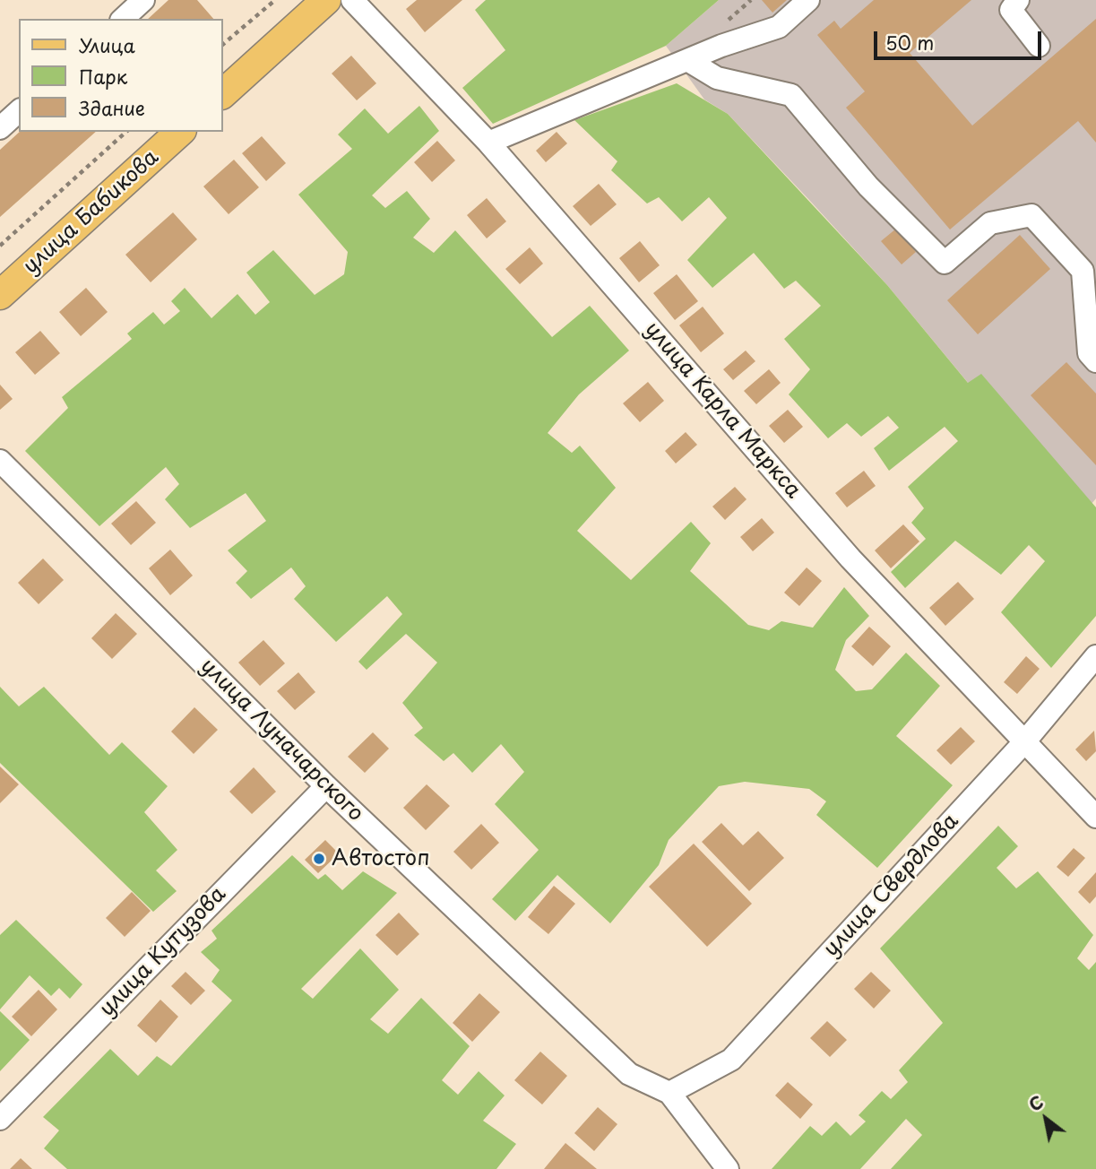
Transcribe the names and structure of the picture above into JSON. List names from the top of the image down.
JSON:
{
  "streets": {
    "main road": ["улица Бабикова"],
    "street": [
      "улица Карла Маркса",
      "улица Луначарского",
      "улица Свердлова",
      "улица Кутузова"
    ]
  },
  "crossings": [
    ["улица Карла Маркса", "улица Свердлова"],
    ["улица Луначарского", "улица Свердлова"],
    ["улица Луначарского", "улица Кутузова"]
  ],
  "places": ["Автостоп"],
  "legend": ["Улица", "Парк", "Здание"],
  "scale_bar": "50 m",
  "north": "top left"
}
